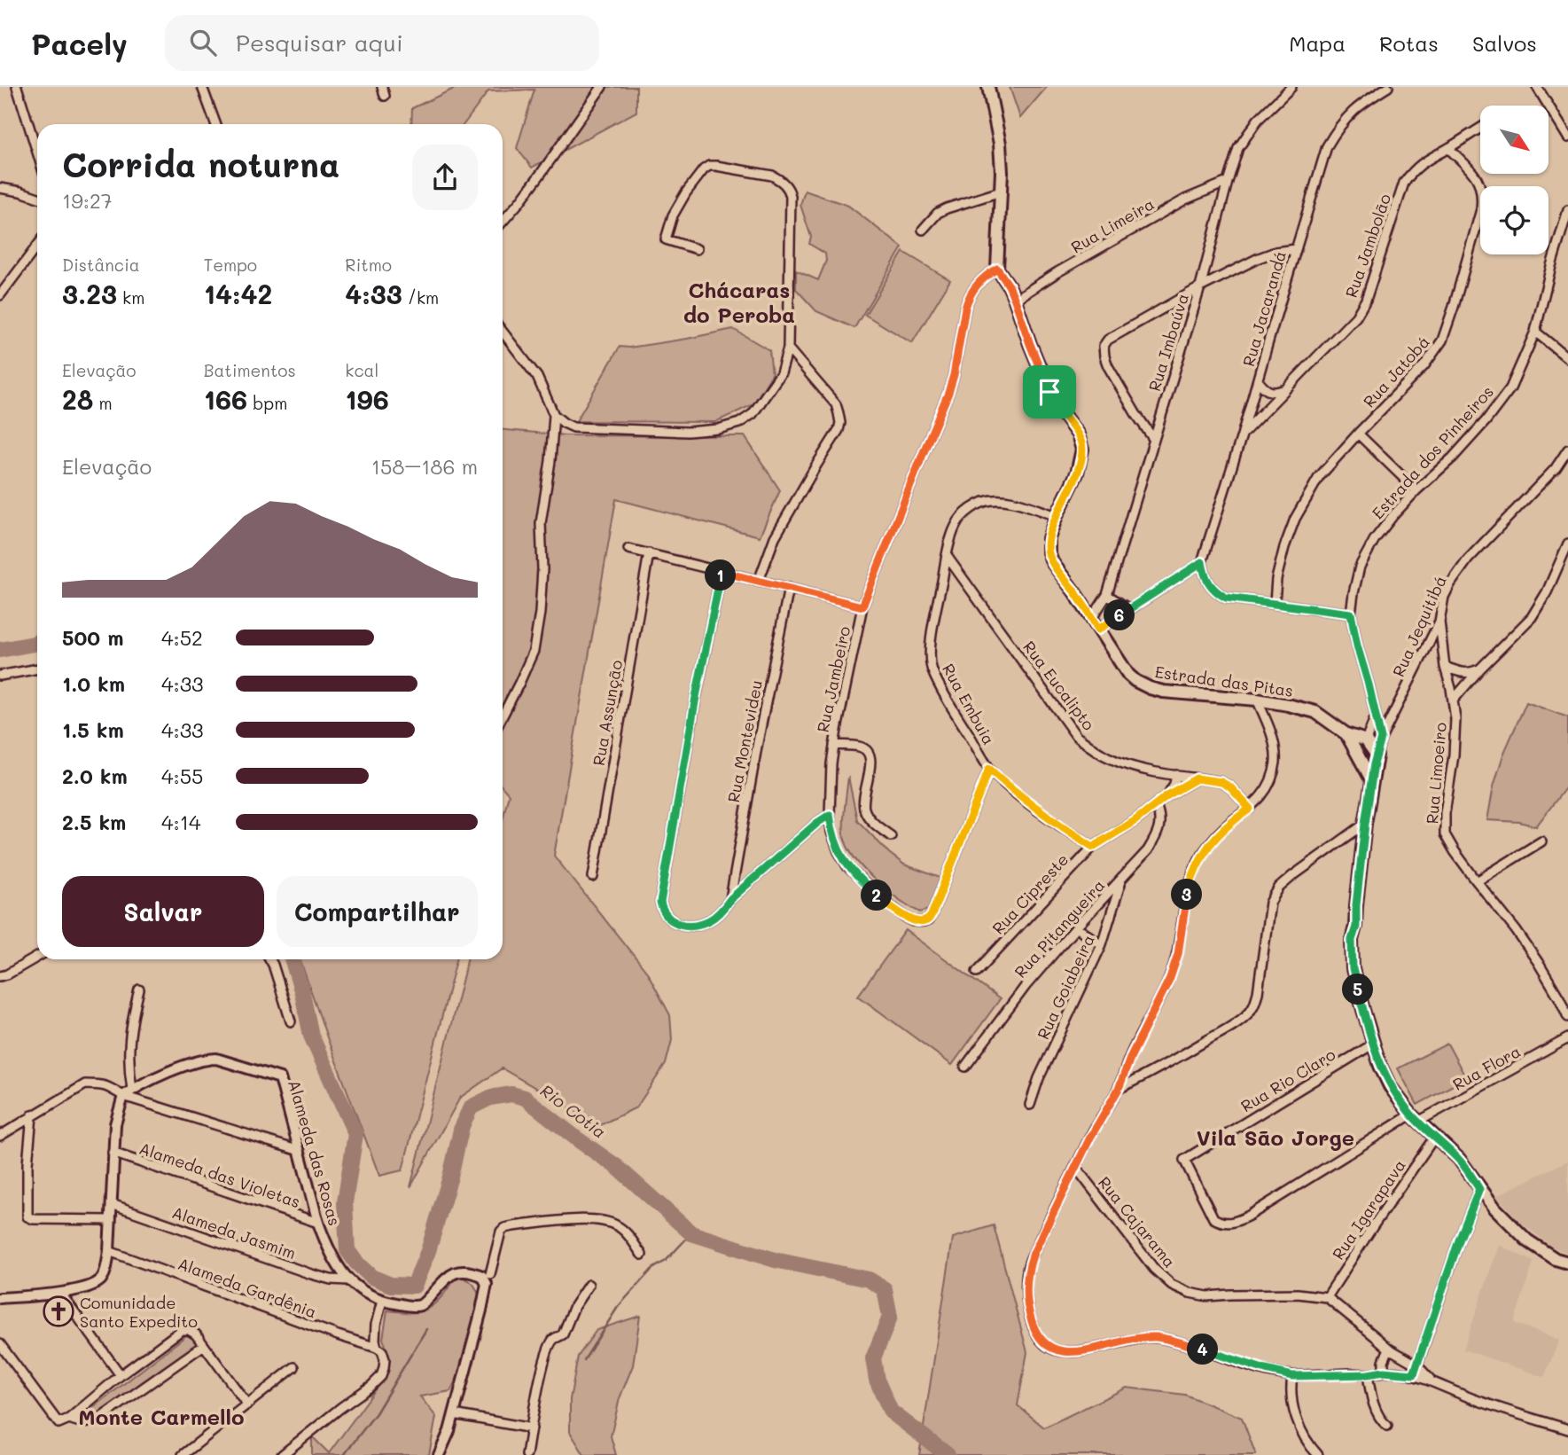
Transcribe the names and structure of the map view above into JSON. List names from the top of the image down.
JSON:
{
  "streets": {
    "main road": ["Estrada dos Pinheiros", "Estrada das Pitas"],
    "street": [
      "Rua Limeira",
      "Rua Jambolão",
      "Rua Jacarandá",
      "Rua Imbaúva",
      "Rua Jatobá",
      "Rua Jequitibá",
      "Rua Jambeiro",
      "Rua Eucalipto",
      "Rua Embuia",
      "Rua Assunção",
      "Rua Montevideu",
      "Rua Limoeiro",
      "Rua Cipreste",
      "Rua Pitangueira",
      "Rua Goiabeira",
      "Rua Flora",
      "Rua Rio Claro",
      "Alameda das Rosas",
      "Alameda das Violetas",
      "Rua Igarapava",
      "Rua Cajarama",
      "Alameda Jasmim",
      "Alameda Gardênia"
    ]
  },
  "crossings": [
    ["Rua Limeira", "Rua Imbaúva"],
    ["Rua Limeira", "Estrada das Pitas"],
    ["Rua Jambolão", "Rua Jacarandá"],
    ["Rua Jambolão", "Rua Jatobá"],
    ["Rua Imbaúva", "Estrada das Pitas"],
    ["Estrada dos Pinheiros", "Rua Jequitibá"],
    ["Estrada dos Pinheiros", "Rua Flora"],
    ["Estrada dos Pinheiros", "Rua Rio Claro"],
    ["Estrada dos Pinheiros", "Rua Igarapava"],
    ["Rua Jequitibá", "Rua Limoeiro"],
    ["Rua Jambeiro", "Rua Embuia"],
    ["Estrada das Pitas", "Rua Embuia"],
    ["Rua Eucalipto", "Rua Embuia"],
    ["Rua Eucalipto", "Rua Cipreste"],
    ["Rua Embuia", "Rua Cipreste"],
    ["Rua Cipreste", "Rua Pitangueira"],
    ["Rua Pitangueira", "Rua Goiabeira"],
    ["Rua Flora", "Rua Rio Claro"],
    ["Alameda das Rosas", "Alameda das Violetas"],
    ["Alameda das Rosas", "Alameda Jasmim"],
    ["Rua Igarapava", "Rua Cajarama"]
  ],
  "districts": ["Chácaras do Peroba", "Vila São Jorge", "Monte Carmello"],
  "water": ["Rio Cotia"],
  "places": {
    "church": ["Comunidade Santo Expedito"]
  },
  "north": "bottom right",
  "page": {
    "header": "Pacely",
    "search": "Pesquisar aqui",
    "nav": ["Mapa", "Rotas", "Salvos"],
    "heading": ["Corrida noturna", "19:27"],
    "stats": [
      ["Distância", "3.23 km"],
      ["Tempo", "14:42"],
      ["Ritmo", "4:33 /km"],
      ["Elevação", "28 m"],
      ["Batimentos", "166 bpm"],
      ["kcal", "196"]
    ],
    "chart": ["Elevação", "158–186 m"],
    "pins": [
      "1",
      "6",
      "3",
      "2",
      "5",
      "4"
    ],
    "list": [
      {
        "name": "500 m",
        "note": "4:52"
      },
      {
        "name": "1.0 km",
        "note": "4:33"
      },
      {
        "name": "1.5 km",
        "note": "4:33"
      },
      {
        "name": "2.0 km",
        "note": "4:55"
      },
      {
        "name": "2.5 km",
        "note": "4:14"
      }
    ],
    "buttons": ["Salvar", "Compartilhar"]
  }
}
